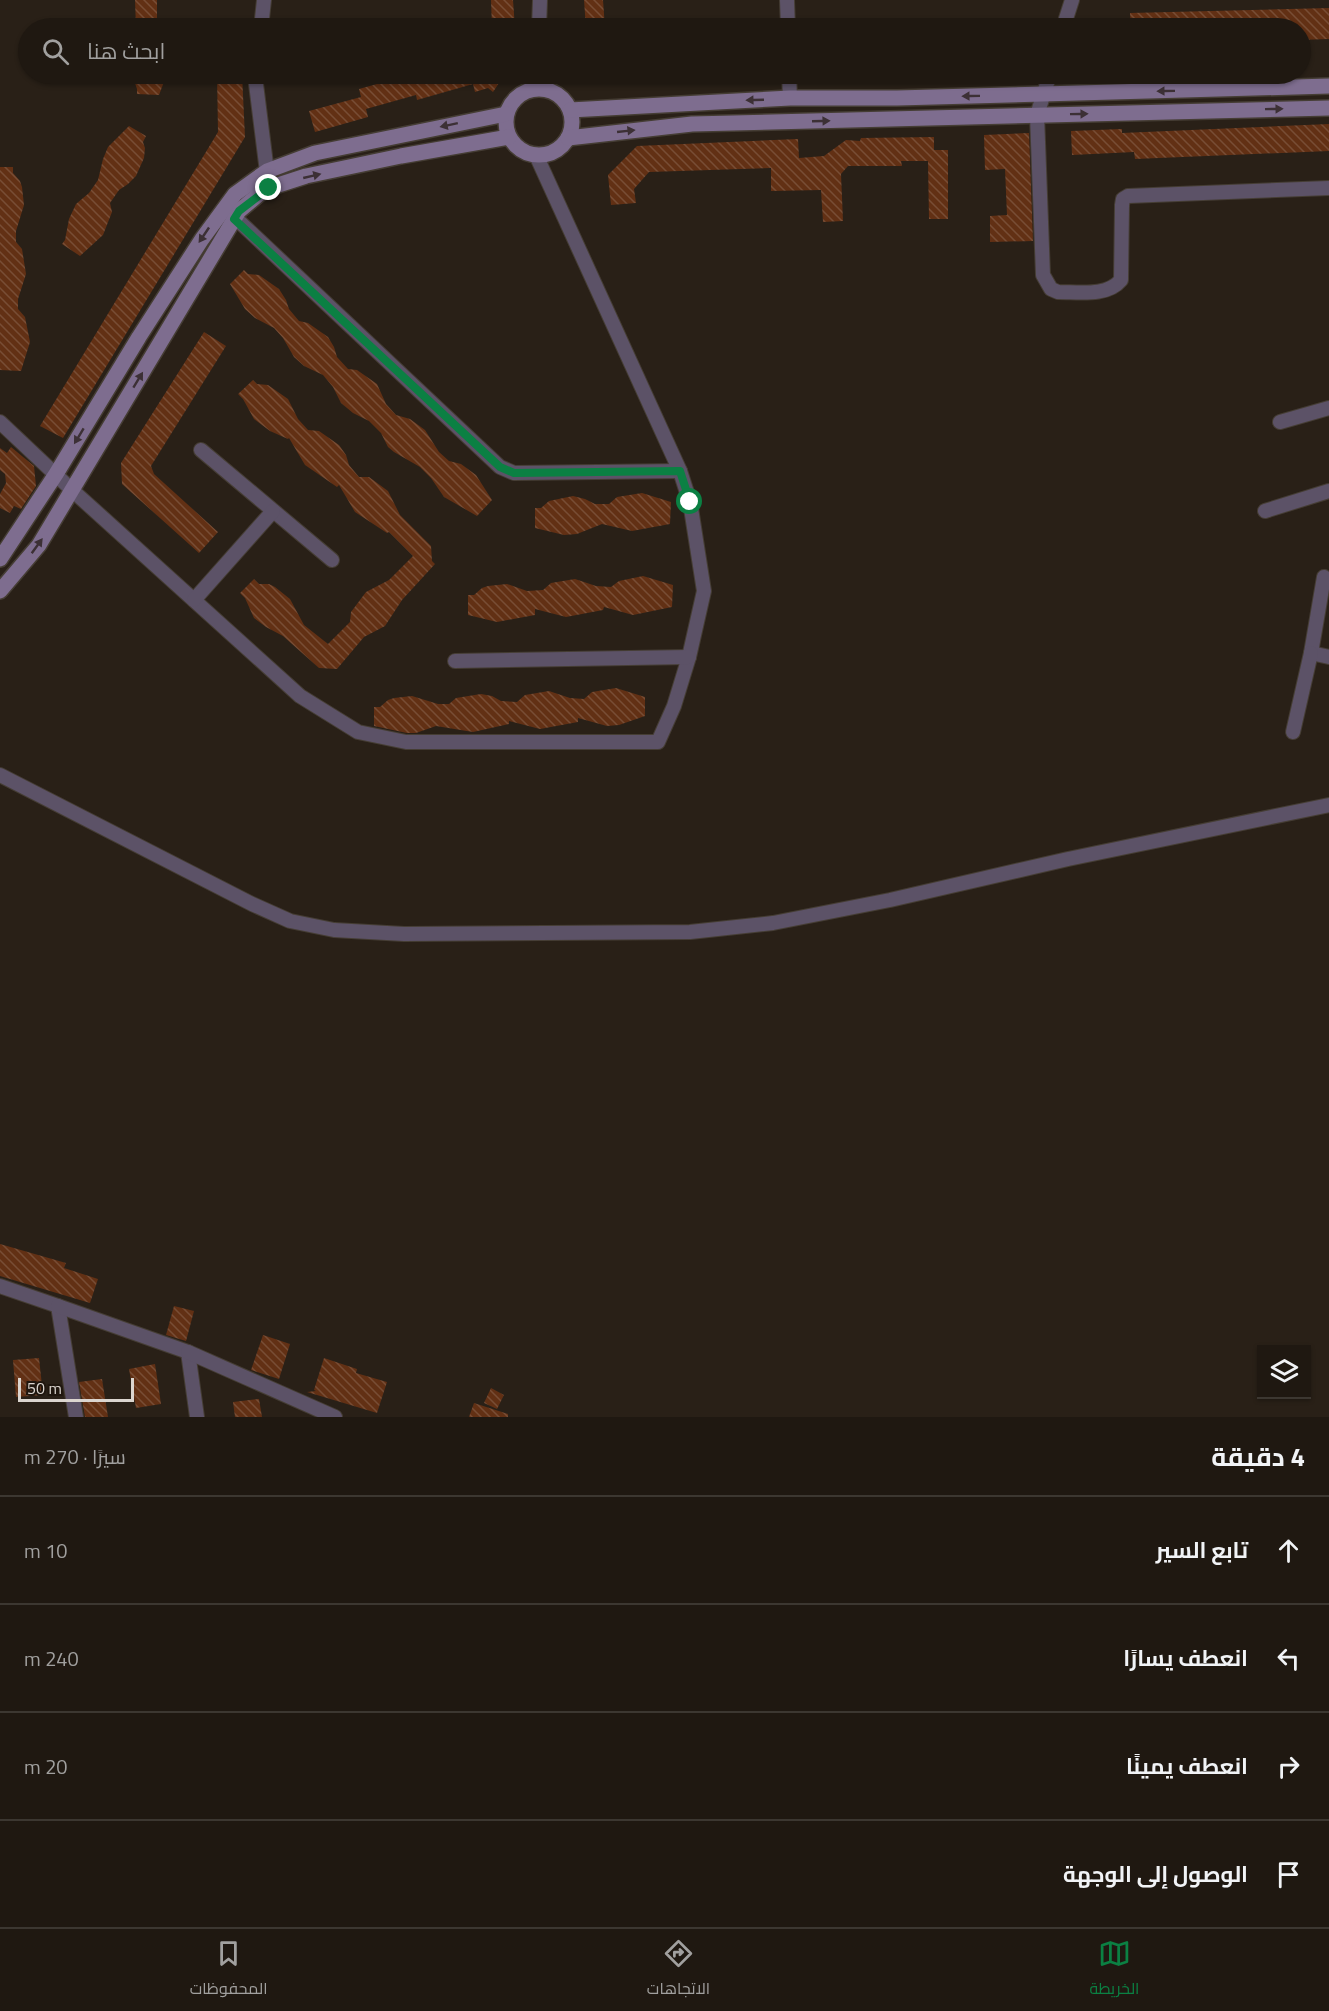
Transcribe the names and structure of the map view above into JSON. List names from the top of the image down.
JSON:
{
  "scale_bar": "50 m",
  "page": {
    "search": "ابحث هنا",
    "scale": "50 m",
    "heading": ["4 دقيقة", "سيرًا · 270 m"],
    "list": [
      ["تابع السير", "10 m"],
      ["انعطف يسارًا", "240 m"],
      ["انعطف يمينًا", "20 m"],
      "الوصول إلى الوجهة"
    ],
    "nav": ["الخريطة", "الاتجاهات", "المحفوظات"]
  }
}
